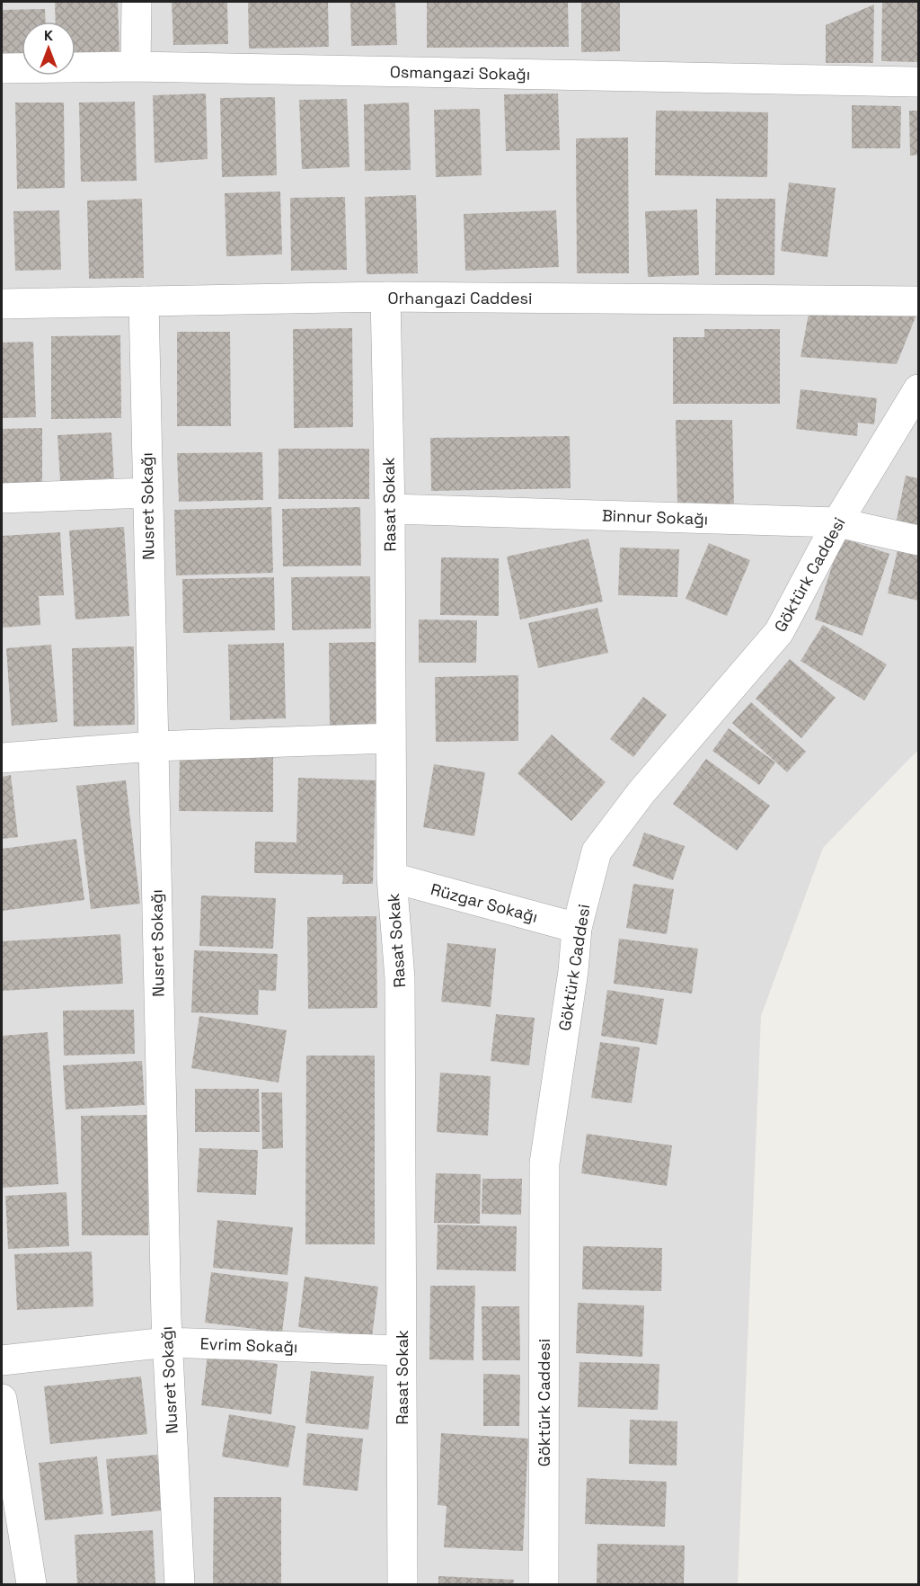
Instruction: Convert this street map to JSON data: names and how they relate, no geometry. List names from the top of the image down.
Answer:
{
  "streets": {
    "street": [
      "Osmangazi Sokağı",
      "Orhangazi Caddesi",
      "Rasat Sokak",
      "Nusret Sokağı",
      "Binnur Sokağı",
      "Göktürk Caddesi",
      "Rüzgar Sokağı",
      "Evrim Sokağı"
    ]
  },
  "crossings": [
    ["Orhangazi Caddesi", "Rasat Sokak"],
    ["Orhangazi Caddesi", "Nusret Sokağı"],
    ["Rasat Sokak", "Binnur Sokağı"],
    ["Rasat Sokak", "Rüzgar Sokağı"],
    ["Rasat Sokak", "Evrim Sokağı"],
    ["Nusret Sokağı", "Evrim Sokağı"],
    ["Binnur Sokağı", "Göktürk Caddesi"],
    ["Göktürk Caddesi", "Rüzgar Sokağı"]
  ],
  "north": "top"
}
